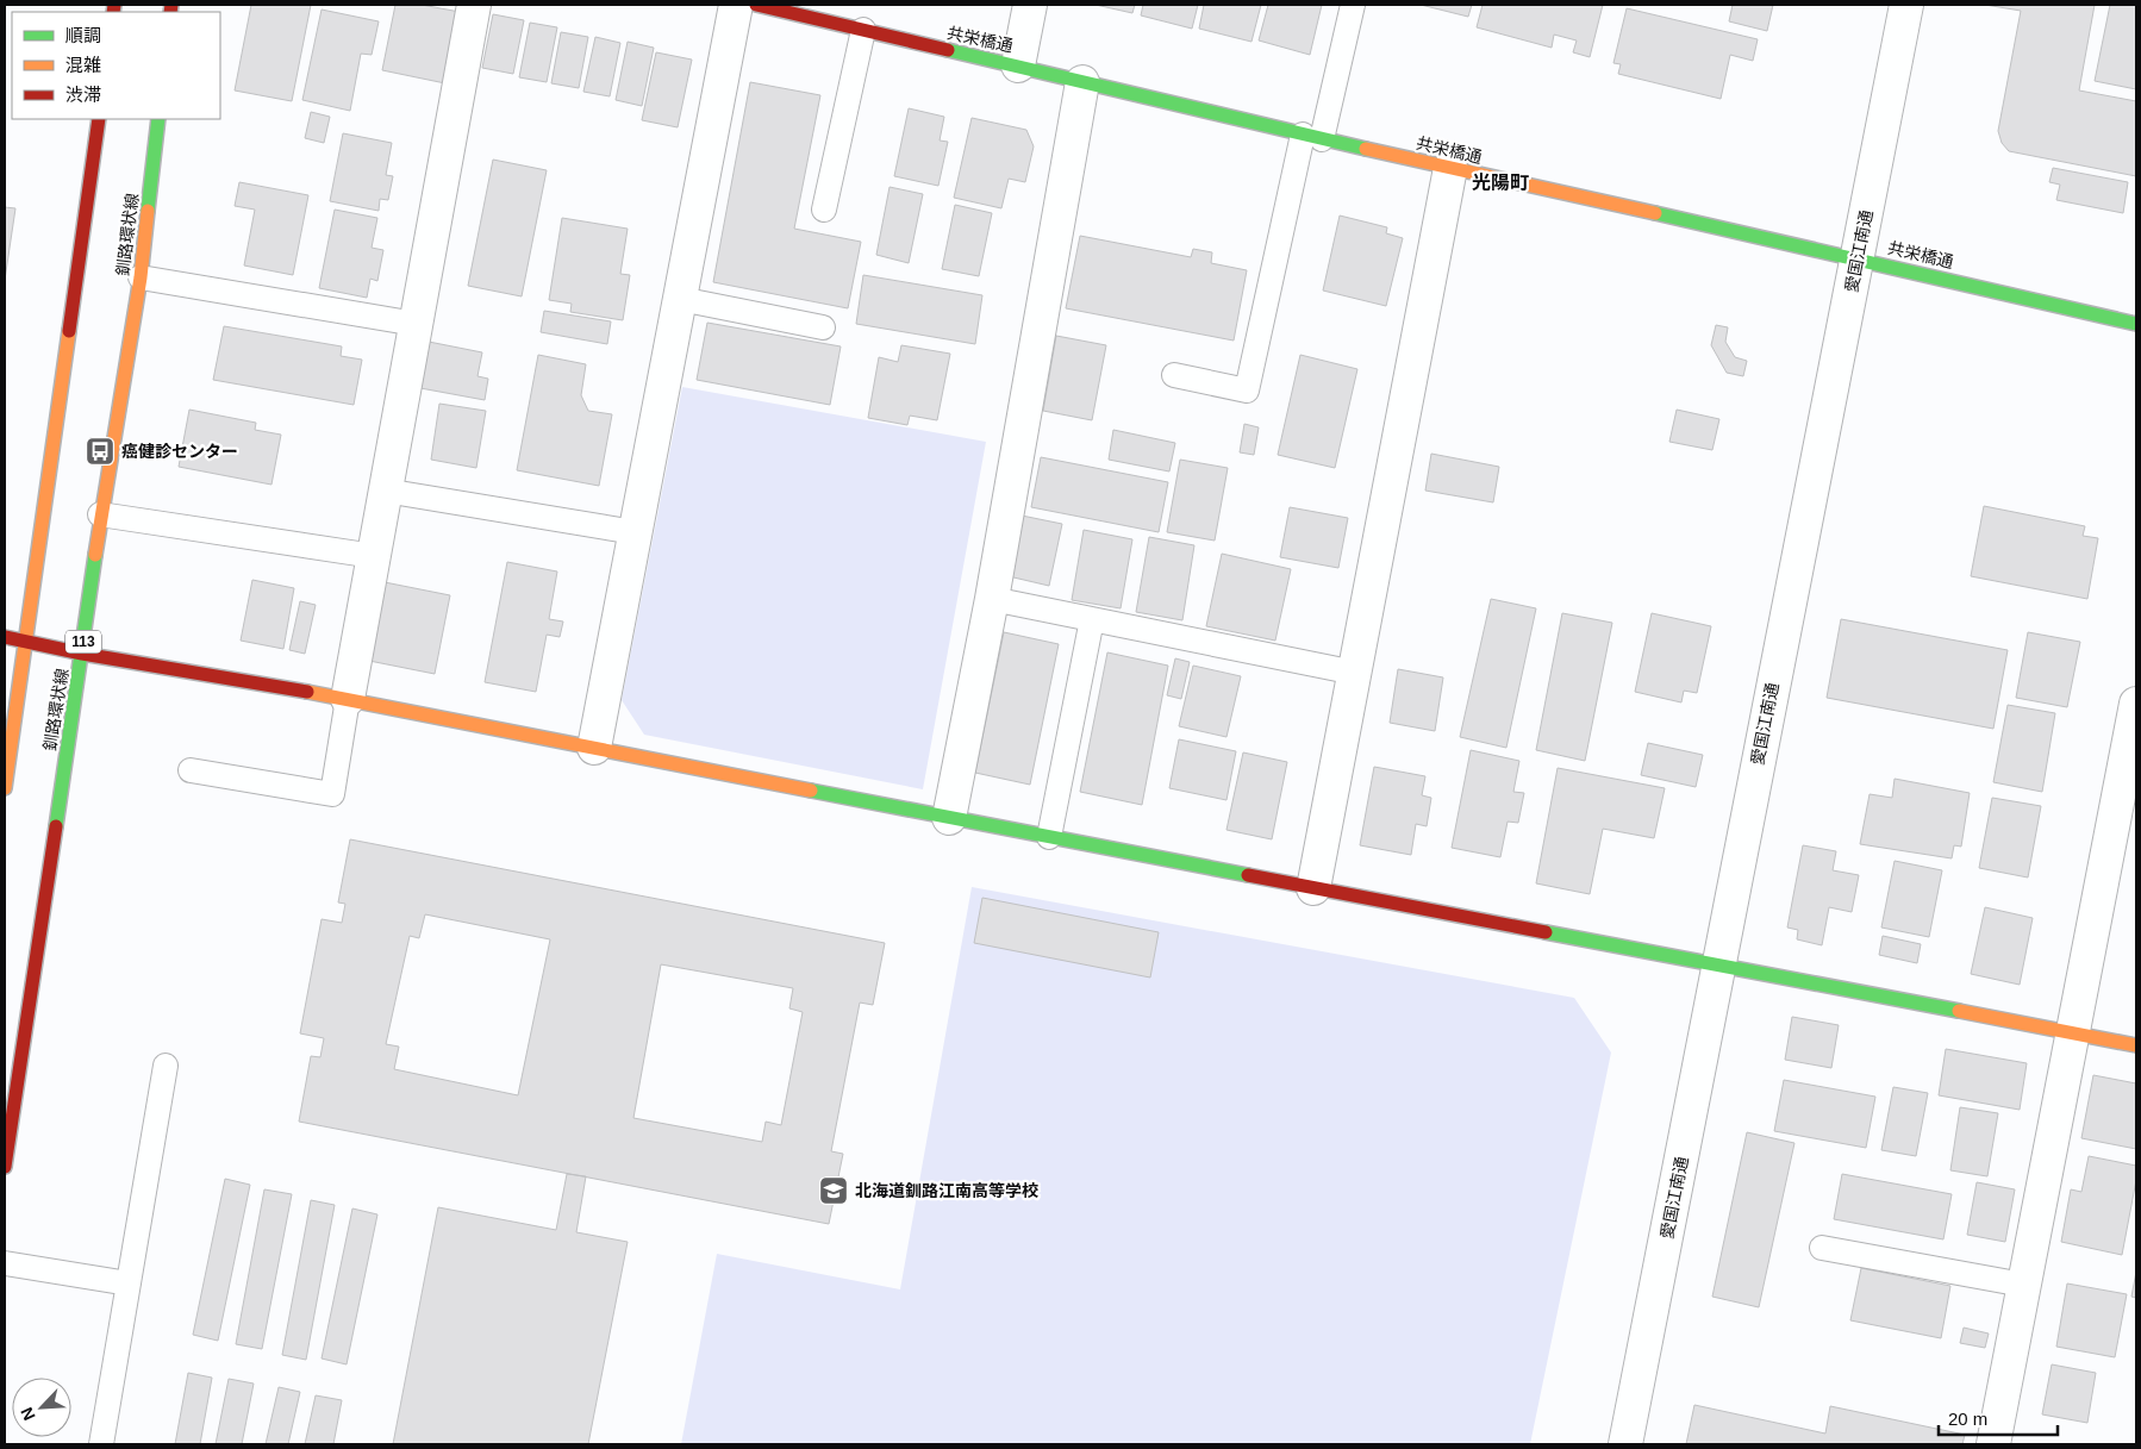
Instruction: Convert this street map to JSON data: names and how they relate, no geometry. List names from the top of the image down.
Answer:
{
  "streets": {
    "street": [
      "共栄橋通",
      "釧路環状線",
      "愛国江南通",
      "113"
    ]
  },
  "crossings": [
    ["共栄橋通", "愛国江南通"]
  ],
  "districts": ["光陽町"],
  "places": {
    "bus stop": ["癌健診センター"],
    "school or university": ["北海道釧路江南高等学校"]
  },
  "legend": ["順調", "混雑", "渋滞"],
  "scale_bar": "20 m",
  "north": "bottom left"
}
